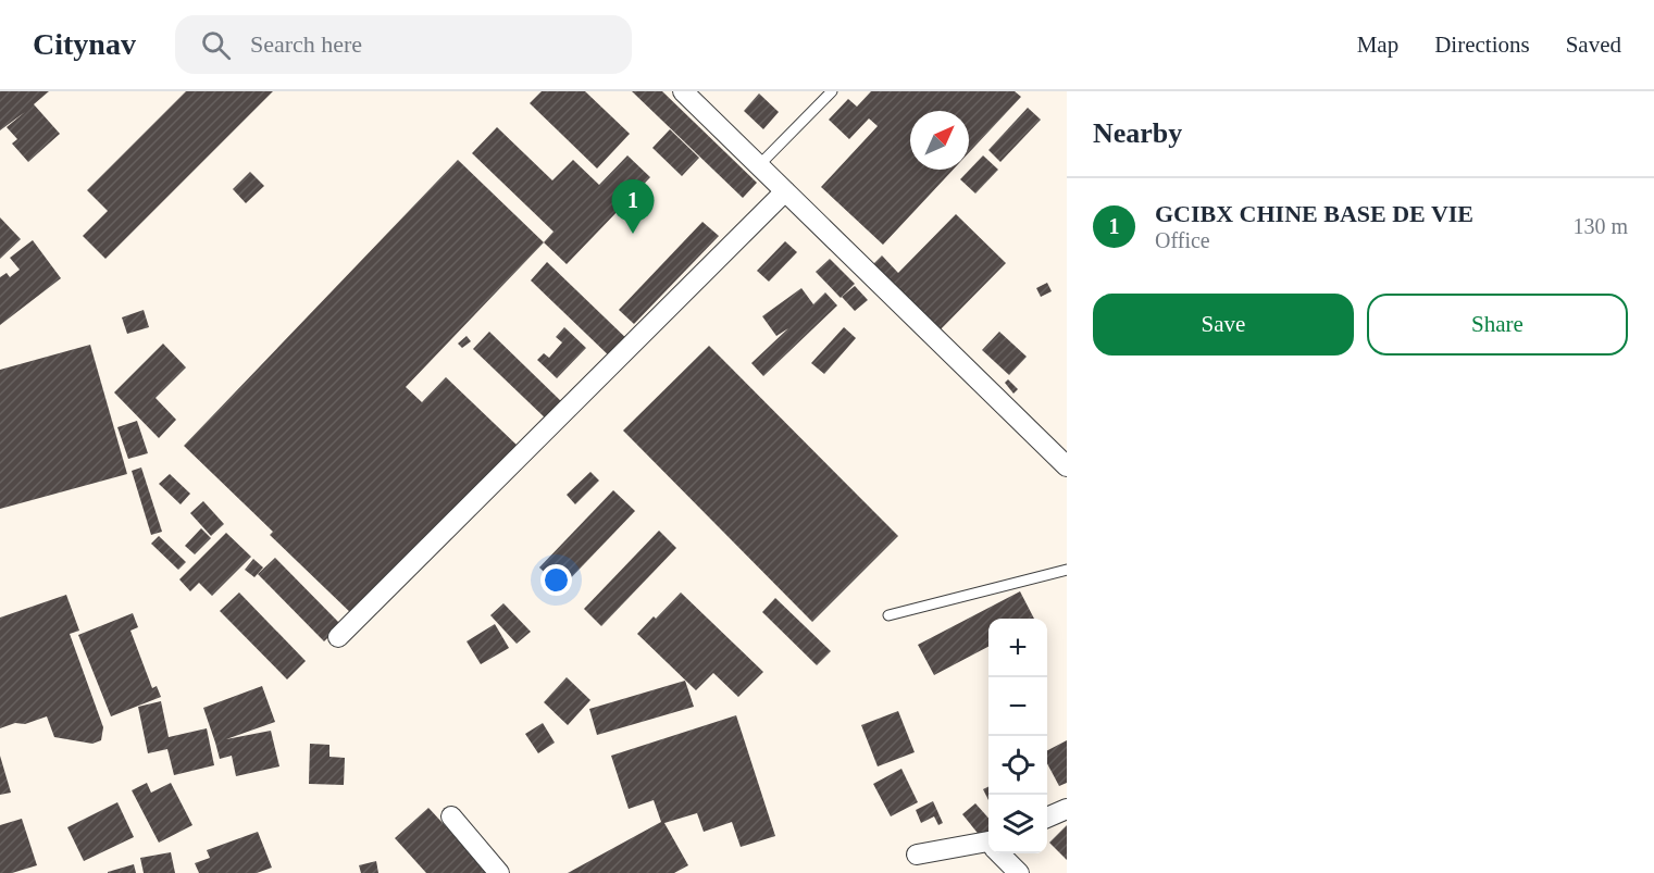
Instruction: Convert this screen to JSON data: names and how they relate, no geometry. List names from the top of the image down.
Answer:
{
  "north": "top right",
  "page": {
    "header": "Citynav",
    "search": "Search here",
    "nav": ["Map", "Directions", "Saved"],
    "heading": "Nearby",
    "list": [
      {
        "mark": "1",
        "name": "GCIBX CHINE BASE DE VIE",
        "note": "Office",
        "value": "130 m"
      }
    ],
    "pins": "1",
    "buttons": ["Save", "Share"],
    "map_buttons": ["+", "−"]
  }
}
